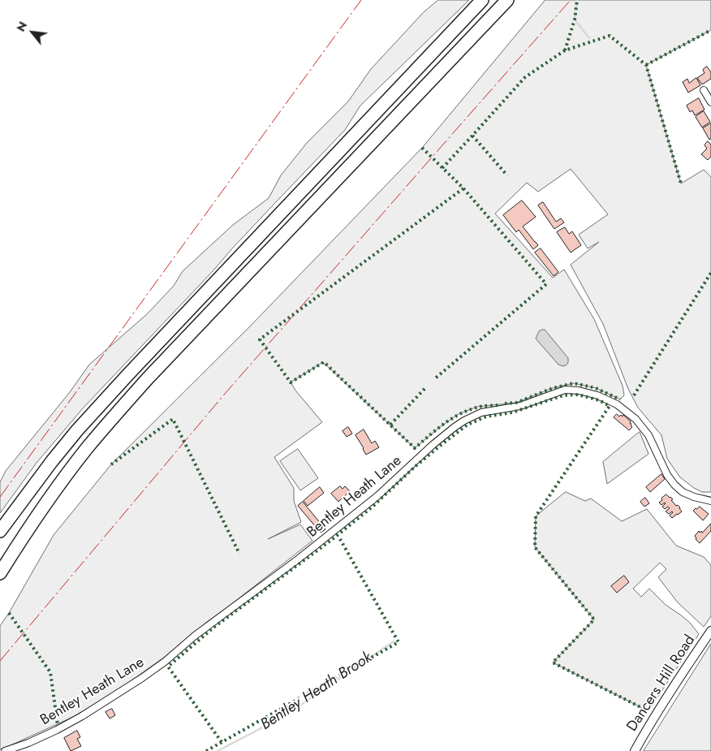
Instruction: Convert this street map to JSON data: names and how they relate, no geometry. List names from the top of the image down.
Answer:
{
  "streets": {
    "street": ["Bentley Heath Lane", "Dancers Hill Road"]
  },
  "water": ["Bentley Heath Brook"],
  "north": "top left"
}
